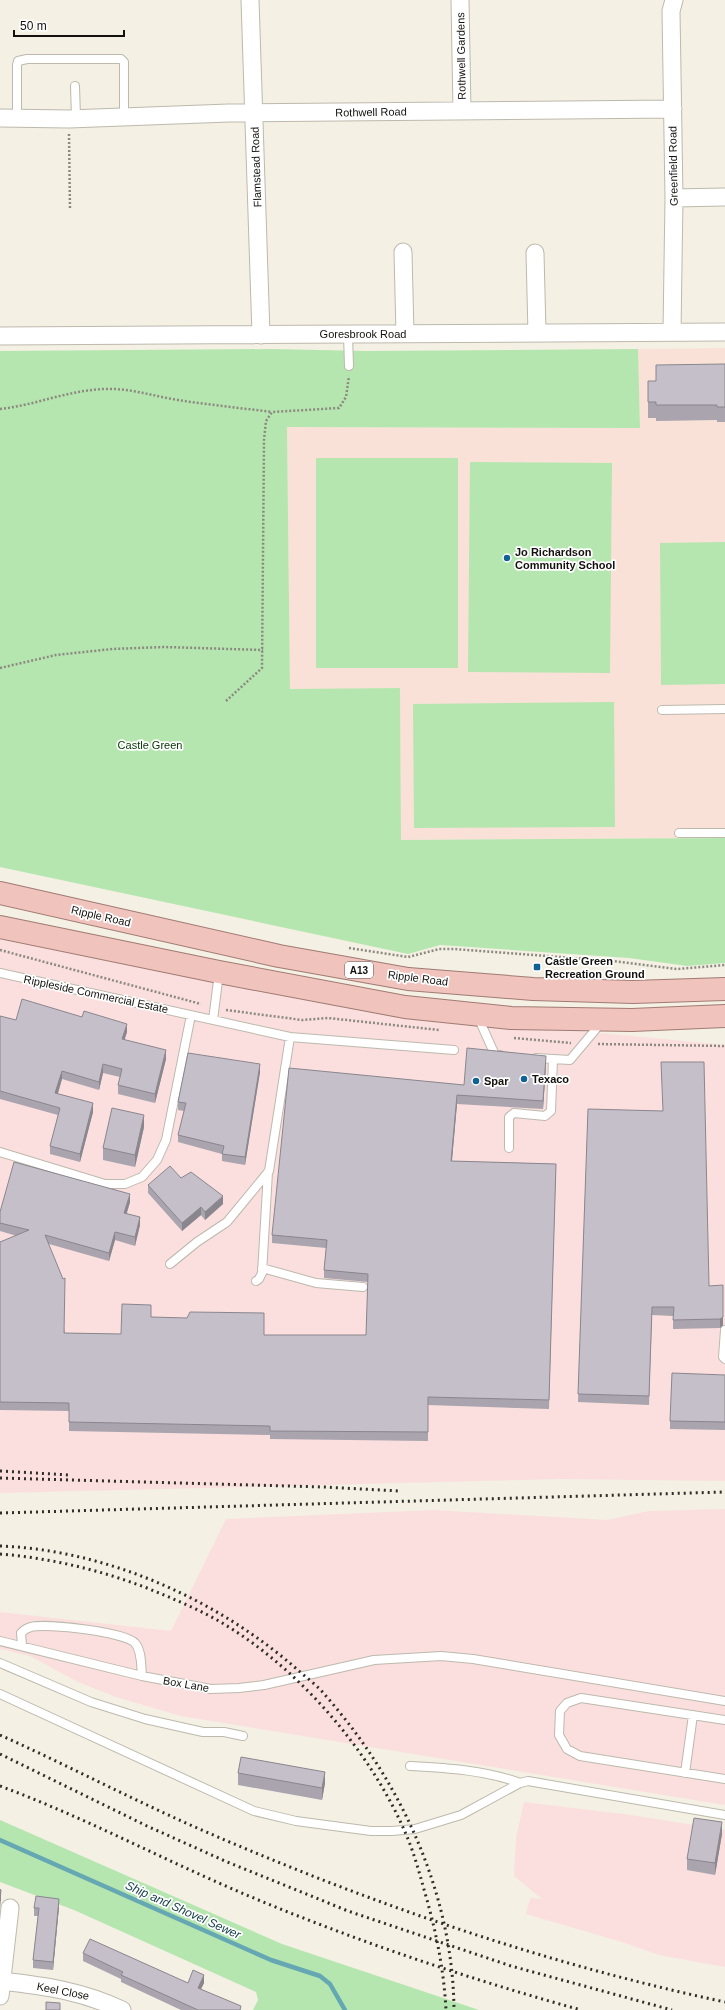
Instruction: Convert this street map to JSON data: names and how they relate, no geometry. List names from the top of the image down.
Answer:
{
  "streets": {
    "highway": ["Ripple Road", "A13"],
    "street": [
      "Rothwell Gardens",
      "Rothwell Road",
      "Greenfield Road",
      "Flamstead Road",
      "Goresbrook Road",
      "Keel Close"
    ],
    "lane": ["Rippleside Commercial Estate", "Box Lane"]
  },
  "crossings": [
    ["Rothwell Gardens", "Rothwell Road"],
    ["Rothwell Road", "Greenfield Road"],
    ["Rothwell Road", "Flamstead Road"],
    ["Greenfield Road", "Goresbrook Road"],
    ["Flamstead Road", "Goresbrook Road"]
  ],
  "water": ["Ship and Shovel Sewer"],
  "parks": ["Castle Green"],
  "places": {
    "other": ["Jo Richardson Community School", "Texaco", "Spar"],
    "transit": ["Castle Green Recreation Ground"]
  },
  "scale_bar": "50 m"
}
